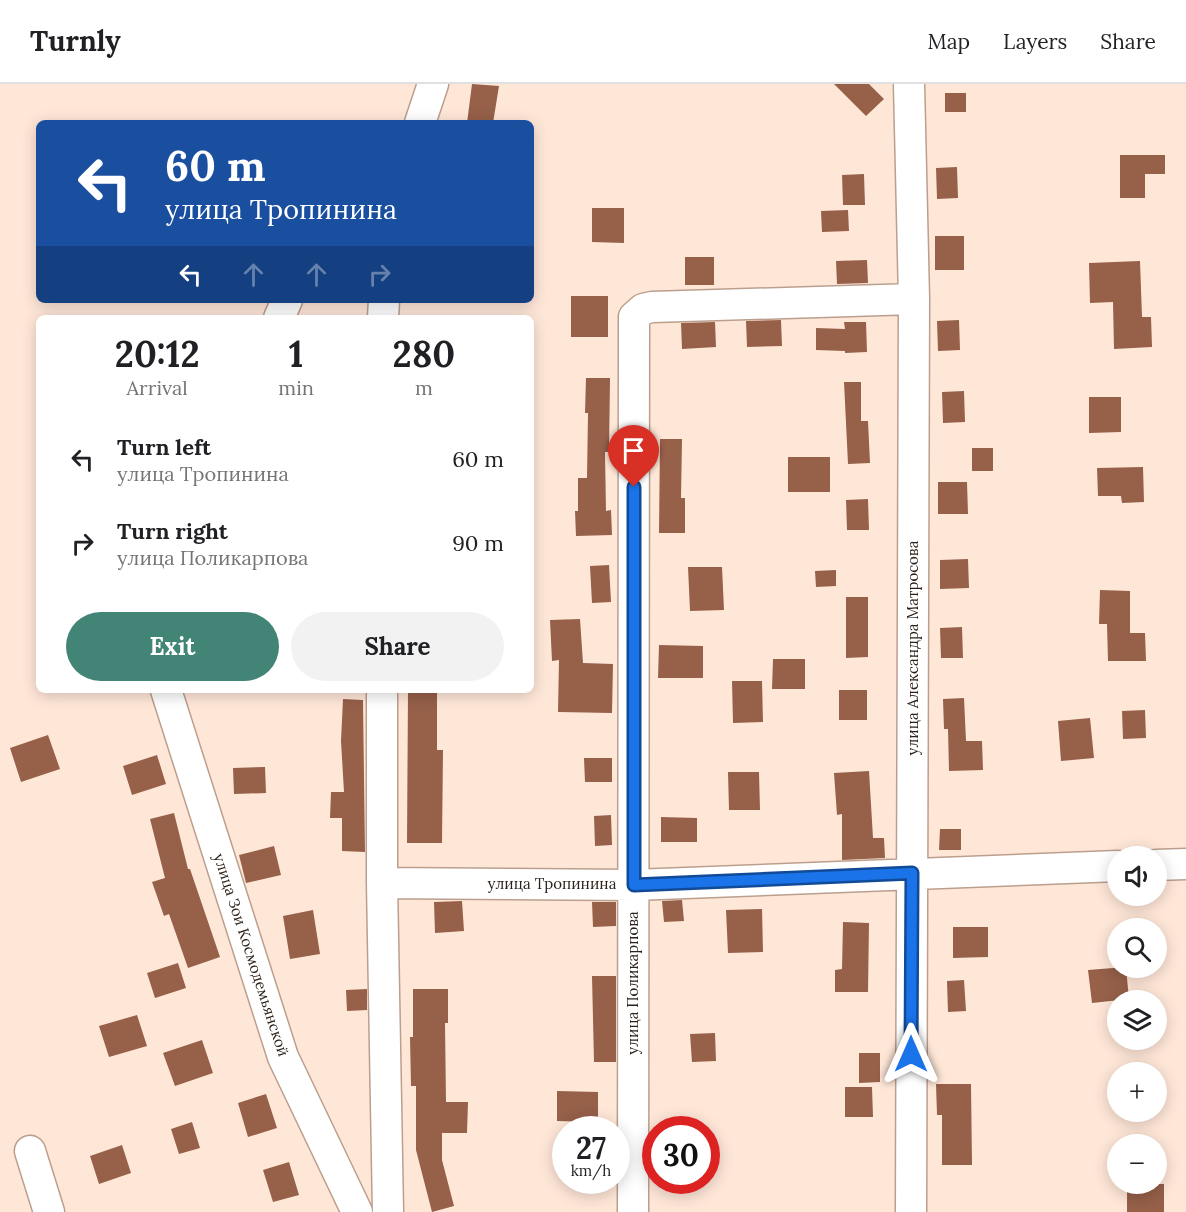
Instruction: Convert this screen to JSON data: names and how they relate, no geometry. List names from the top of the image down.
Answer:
{
  "streets": {
    "street": [
      "улица Александра Матросова",
      "улица Тропинина",
      "улица Зои Космодемьянской",
      "улица Поликарпова"
    ]
  },
  "crossings": [
    ["улица Александра Матросова", "улица Тропинина"],
    ["улица Александра Матросова", "улица Поликарпова"],
    ["улица Тропинина", "улица Поликарпова"]
  ],
  "page": {
    "header": "Turnly",
    "nav": ["Map", "Layers", "Share"],
    "turn": ["60 m", "улица Тропинина"],
    "eta": [
      "20:12",
      "Arrival",
      "1",
      "min",
      "280",
      "m"
    ],
    "list": [
      {
        "name": "Turn left",
        "note": "улица Тропинина",
        "value": "60 m"
      },
      {
        "name": "Turn right",
        "note": "улица Поликарпова",
        "value": "90 m"
      }
    ],
    "buttons": ["Exit", "Share"],
    "map_buttons": ["+", "−"],
    "speed": "27 km/h",
    "limit": "30"
  }
}
